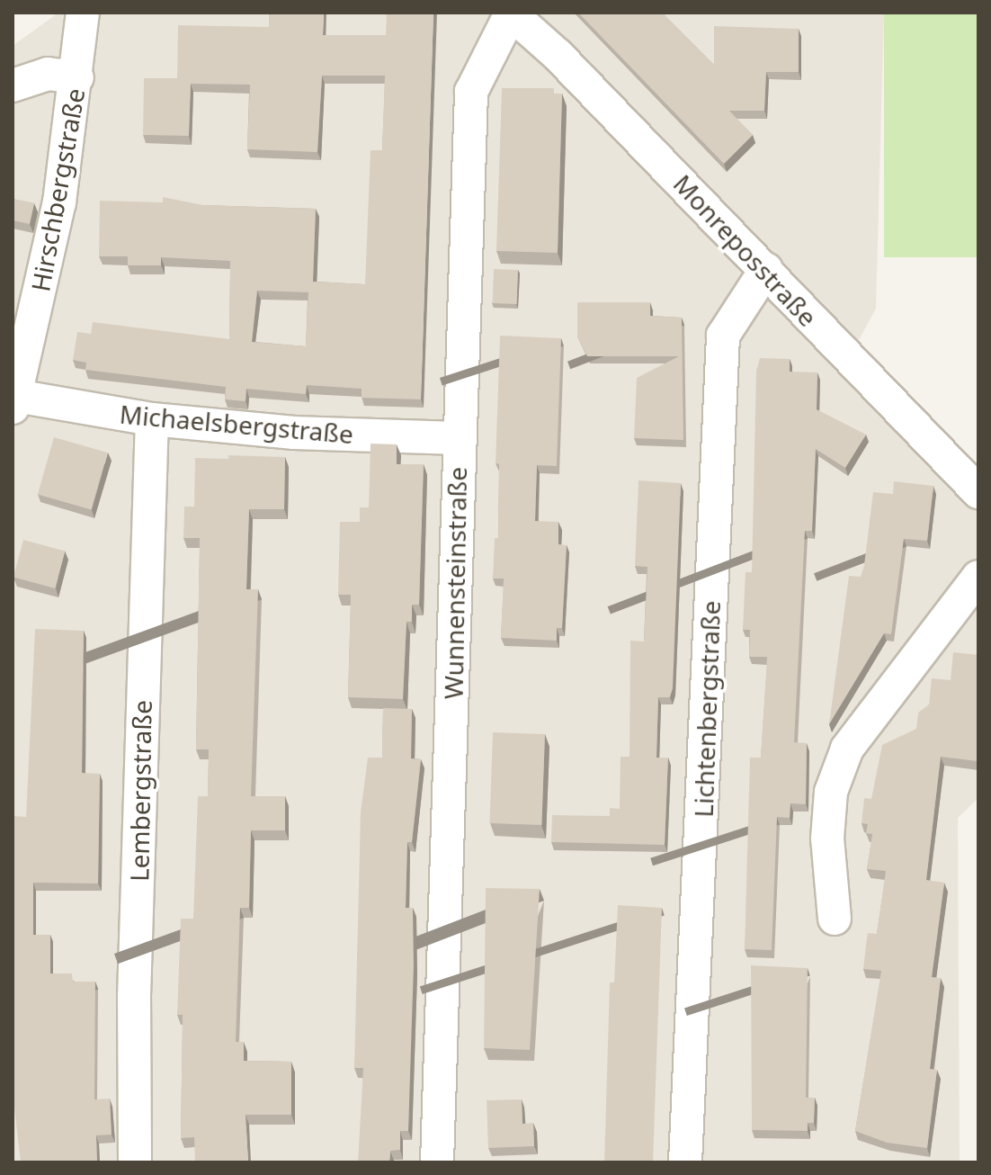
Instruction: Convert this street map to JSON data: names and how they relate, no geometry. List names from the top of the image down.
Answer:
{
  "streets": {
    "street": [
      "Hirschbergstraße",
      "Monreposstraße",
      "Michaelsbergstraße",
      "Wunnensteinstraße",
      "Lichtenbergstraße",
      "Lembergstraße"
    ]
  },
  "crossings": [
    ["Hirschbergstraße", "Michaelsbergstraße"],
    ["Monreposstraße", "Wunnensteinstraße"],
    ["Monreposstraße", "Lichtenbergstraße"],
    ["Michaelsbergstraße", "Wunnensteinstraße"],
    ["Michaelsbergstraße", "Lembergstraße"]
  ]
}
